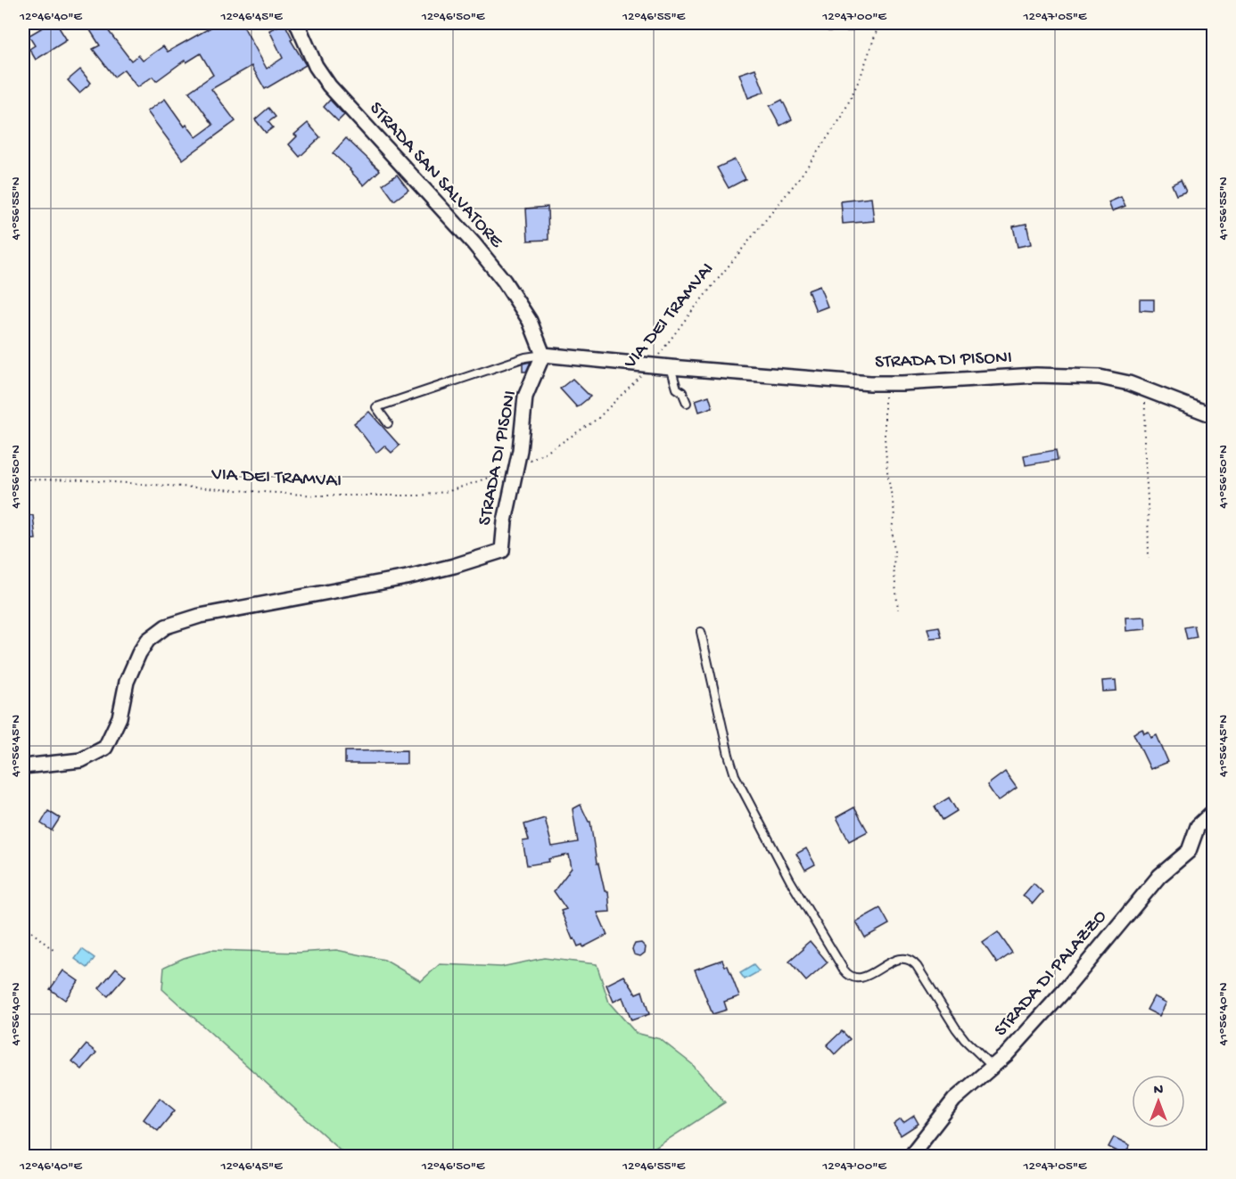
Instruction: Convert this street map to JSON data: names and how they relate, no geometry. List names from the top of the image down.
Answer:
{
  "streets": {
    "street": ["STRADA SAN SALVATORE", "STRADA DI PISONI", "STRADA DI PALAZZO"],
    "path": ["VIA DEI TRAMVAI"]
  },
  "crossings": [
    ["STRADA SAN SALVATORE", "STRADA DI PISONI"],
    ["VIA DEI TRAMVAI", "STRADA DI PISONI"]
  ],
  "north": "top",
  "coordinates": [
    "12°46'40\"E",
    "12°46'45\"E",
    "12°46'50\"E",
    "12°46'55\"E",
    "12°47'00\"E",
    "12°47'05\"E",
    "41°56'55\"N",
    "41°56'50\"N",
    "41°56'45\"N",
    "41°56'40\"N"
  ]
}
